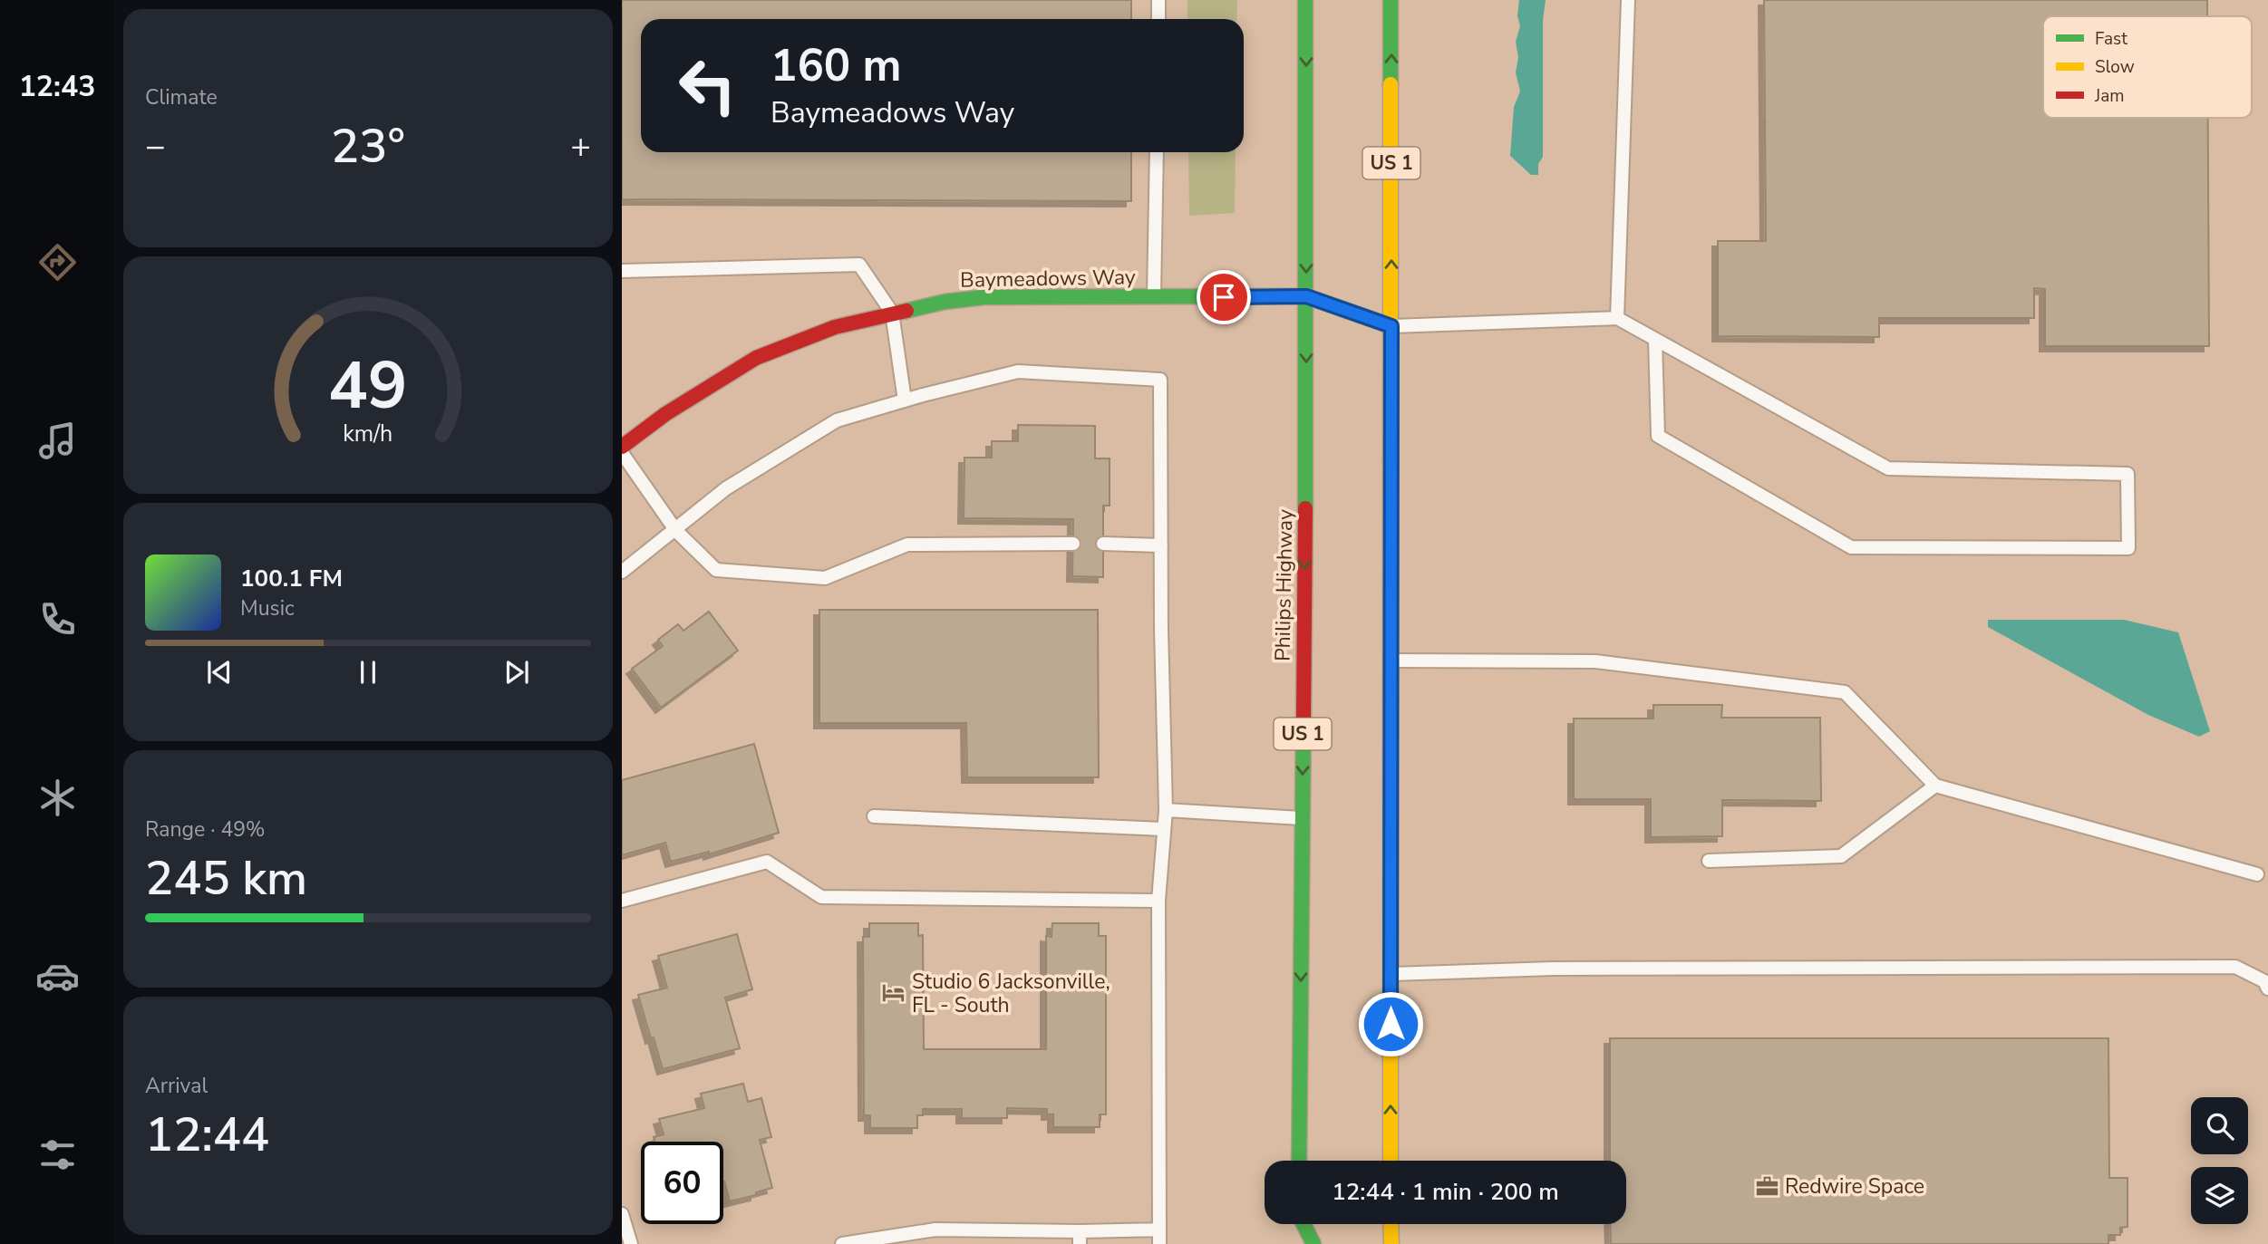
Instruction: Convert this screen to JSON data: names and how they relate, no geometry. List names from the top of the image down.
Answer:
{
  "streets": {
    "main road": ["US 1", "Baymeadows Way", "Philips Highway"]
  },
  "crossings": [
    ["US 1", "Baymeadows Way"],
    ["Baymeadows Way", "Philips Highway"]
  ],
  "places": {
    "hotel": ["Studio 6 Jacksonville, FL - South"],
    "office": ["Redwire Space"]
  },
  "legend": ["Fast", "Slow", "Jam"],
  "page": {
    "tabs": "12:43",
    "tile": [
      "Climate",
      ["Range · 49%", "245 km"],
      ["Arrival", "12:44"]
    ],
    "turn": ["160 m", "Baymeadows Way"],
    "heat": ["−", "23°", "+"],
    "song": ["100.1 FM", "Music"],
    "limit": "60",
    "trip": "12:44 · 1 min · 200 m",
    "gauge": ["49", "km/h"]
  }
}
